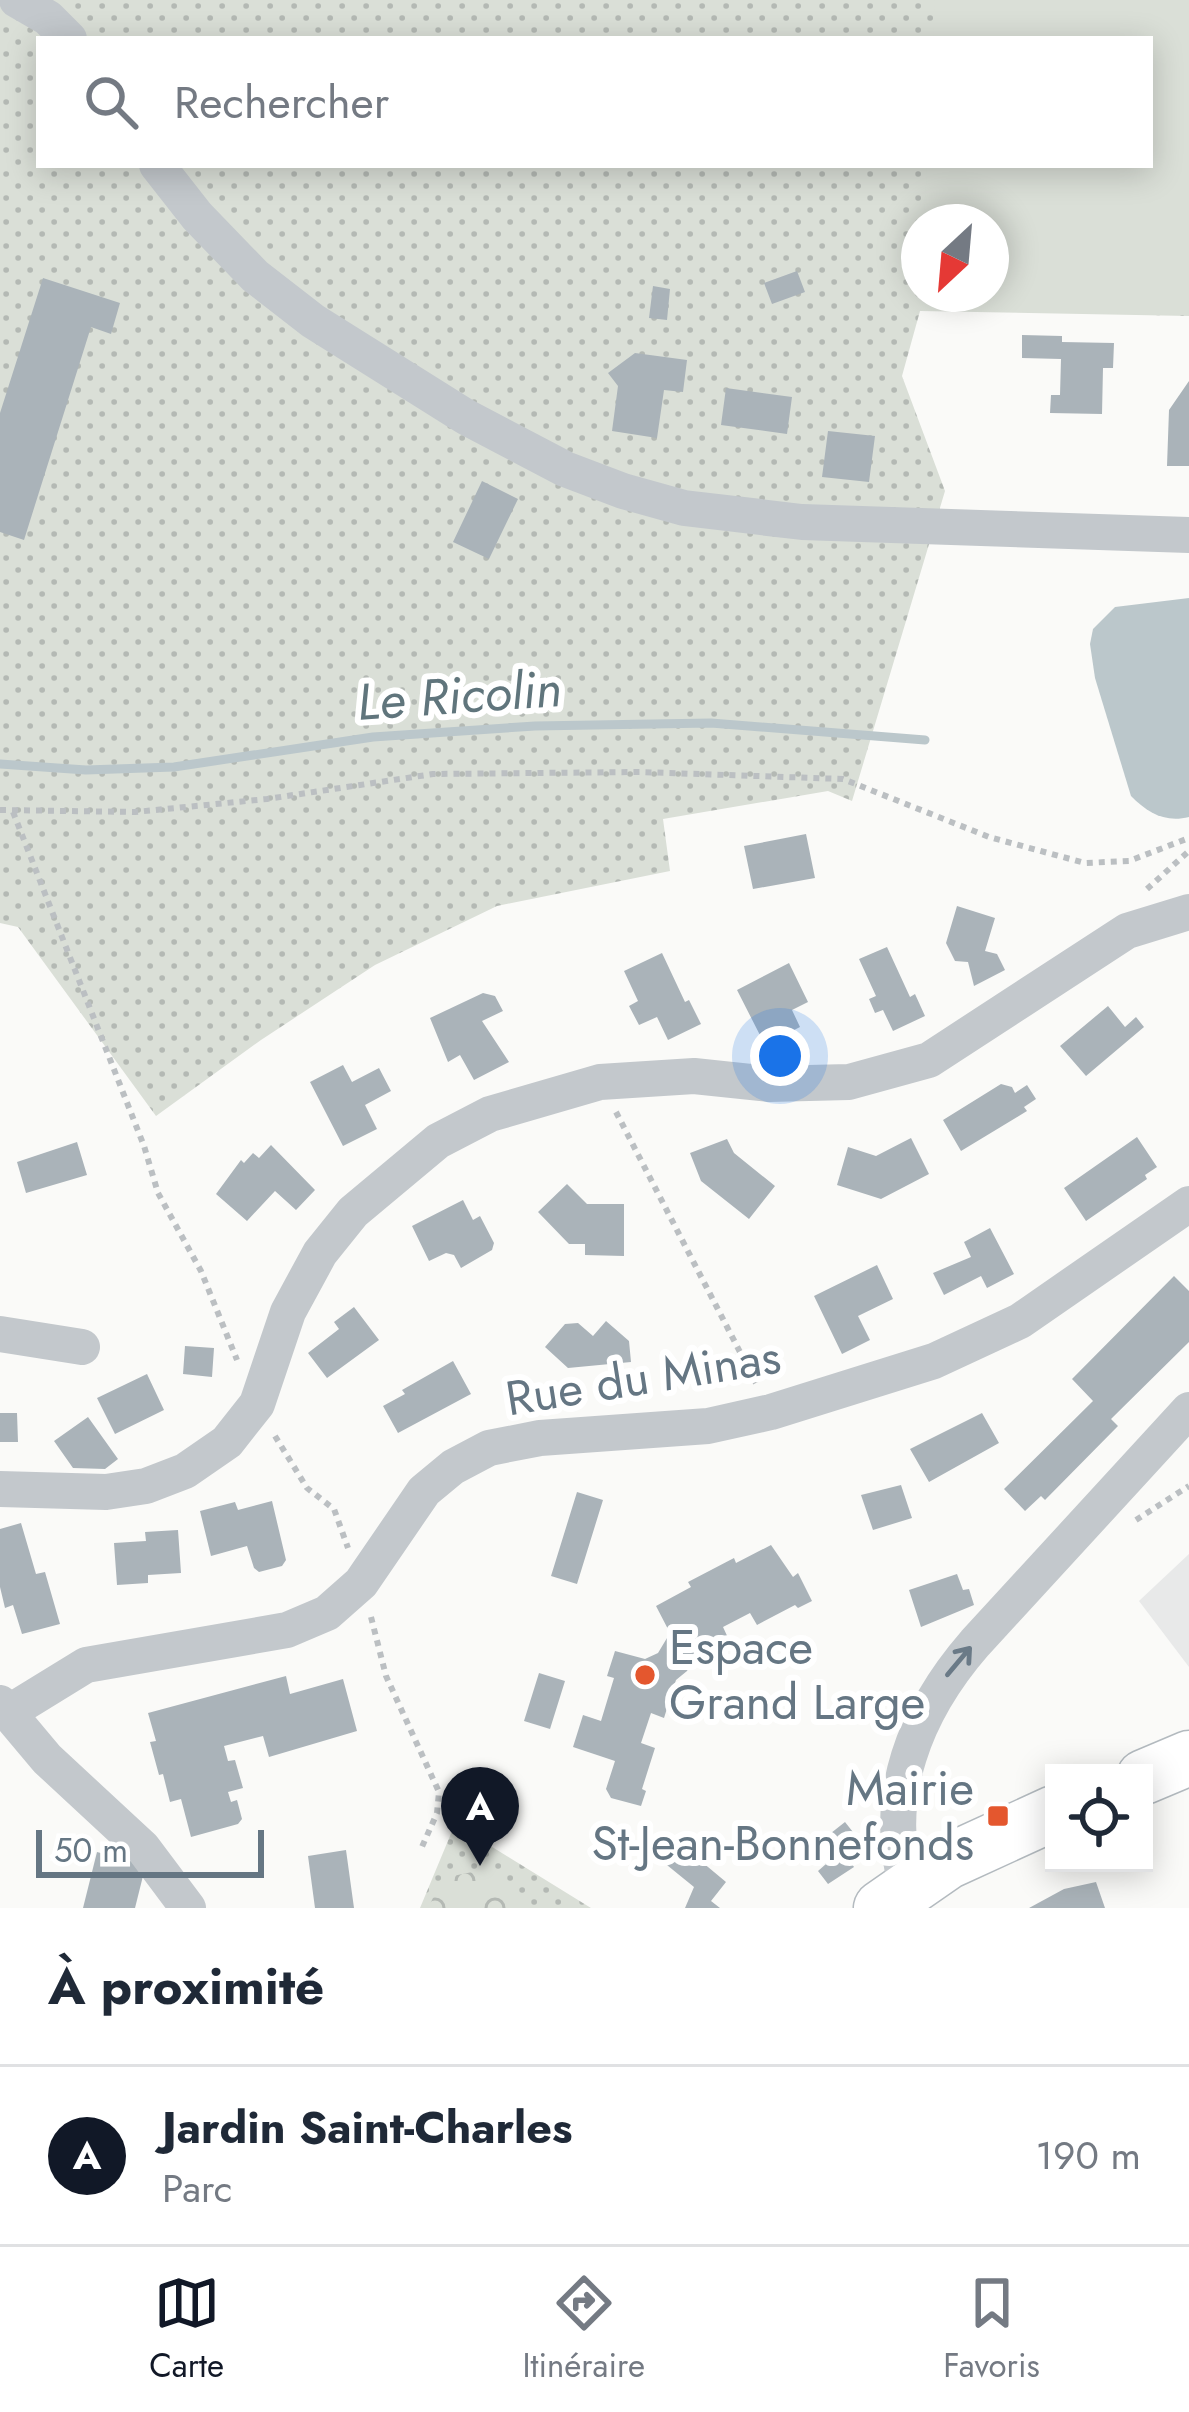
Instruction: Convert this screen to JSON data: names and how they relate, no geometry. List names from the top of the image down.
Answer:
{
  "streets": {
    "street": ["Rue du Minas"]
  },
  "water": ["Le Ricolin"],
  "places": {
    "other": ["Espace Grand Large"],
    "transit": ["Mairie St-Jean-Bonnefonds"]
  },
  "scale_bar": "50 m",
  "north": "bottom left",
  "page": {
    "search": "Rechercher",
    "pins": "A",
    "scale": "50 m",
    "heading": "À proximité",
    "list": [
      {
        "mark": "A",
        "name": "Jardin Saint-Charles",
        "note": "Parc",
        "value": "190 m"
      }
    ],
    "nav": ["Carte", "Itinéraire", "Favoris"]
  }
}
